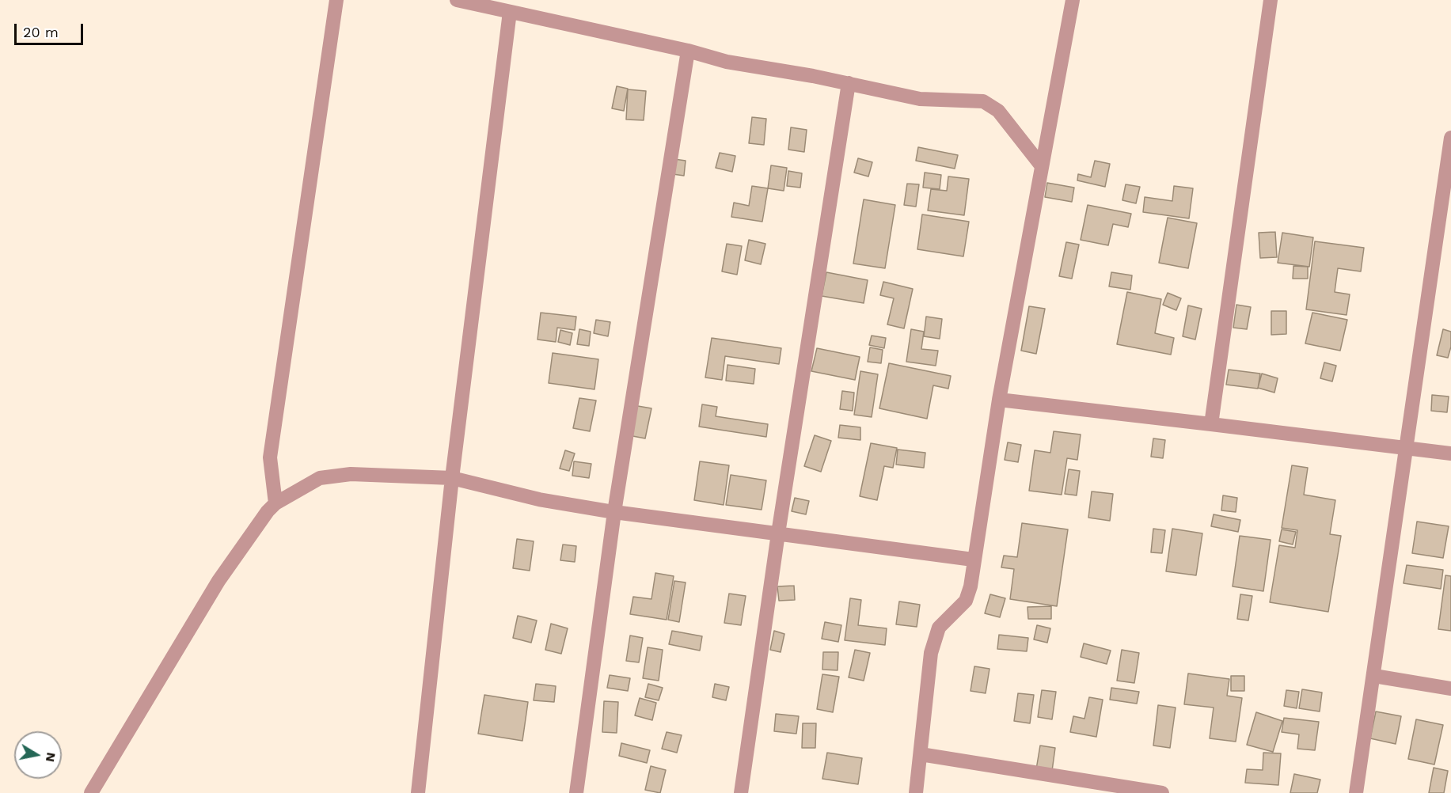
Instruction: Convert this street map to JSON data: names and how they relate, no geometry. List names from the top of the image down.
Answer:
{
  "scale_bar": "20 m",
  "north": "right"
}
